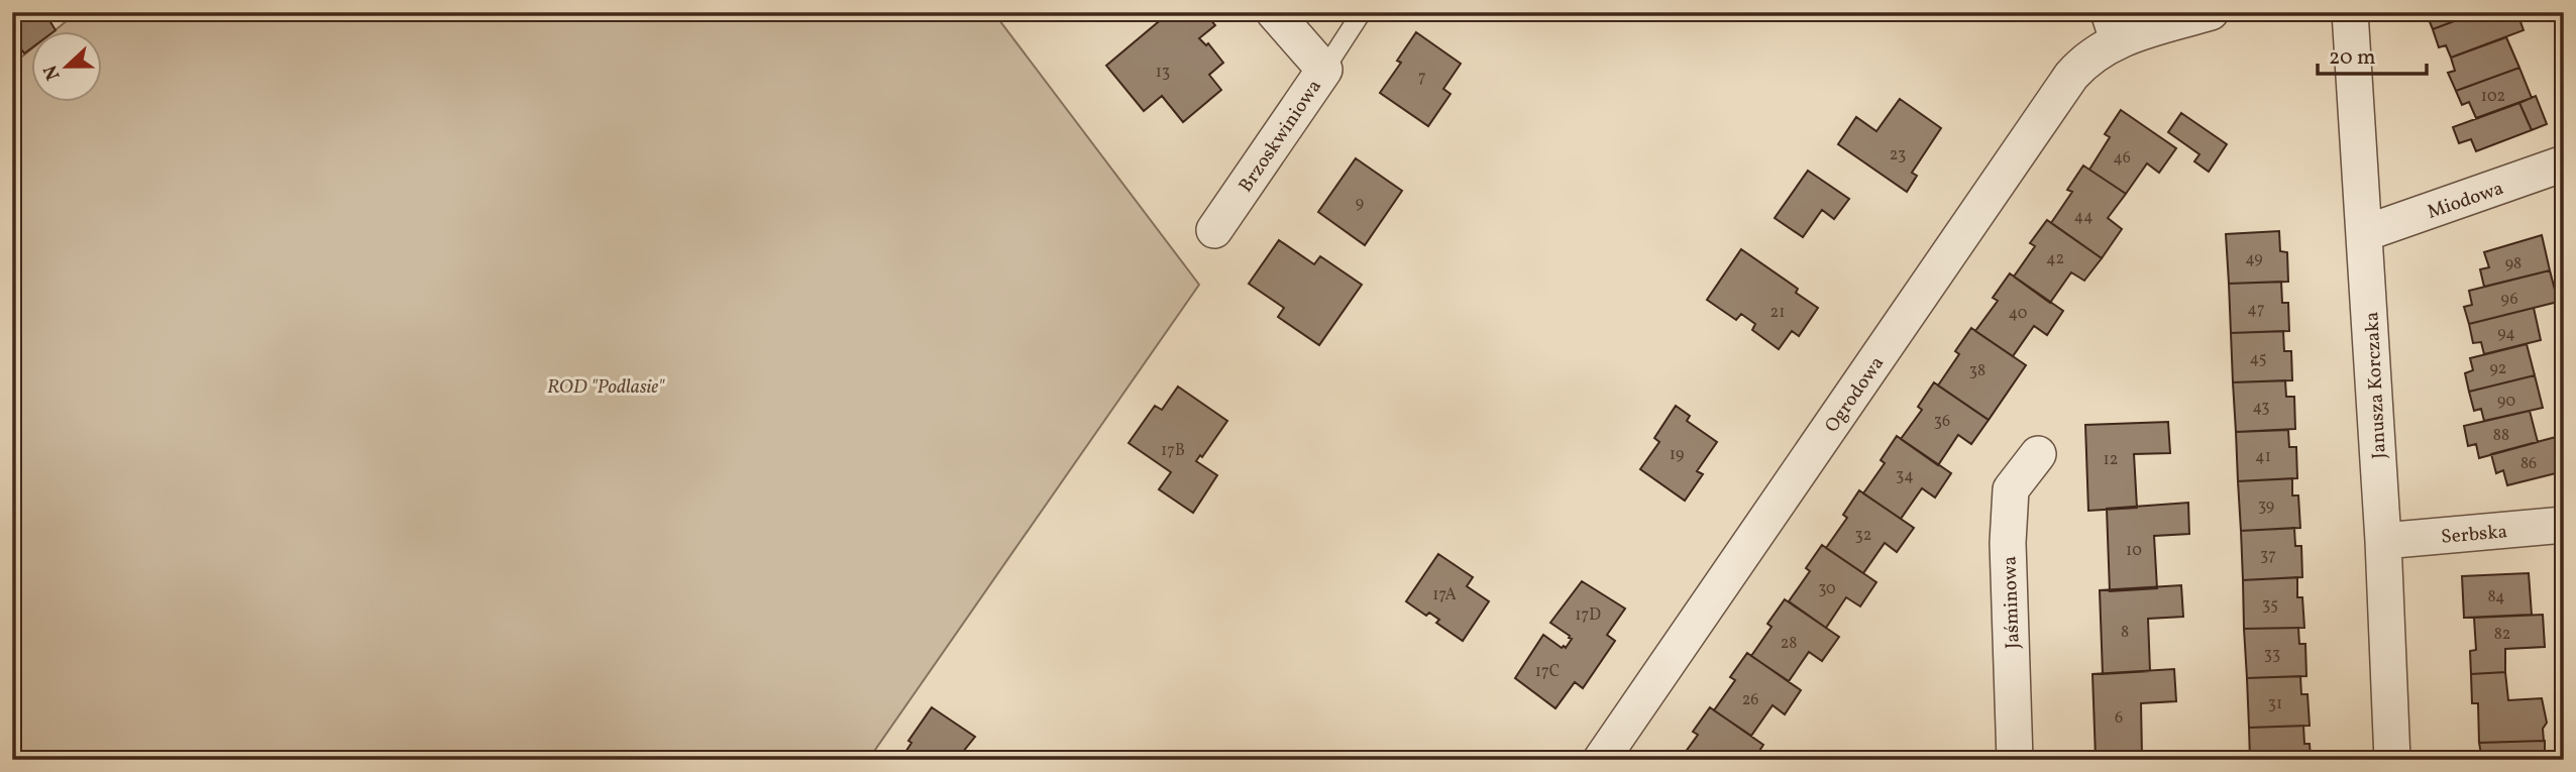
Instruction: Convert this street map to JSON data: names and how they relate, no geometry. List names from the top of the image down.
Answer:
{
  "streets": {
    "street": [
      "Brzoskwiniowa",
      "Miodowa",
      "Janusza Korczaka",
      "Ogrodowa",
      "Serbska",
      "Jaśminowa"
    ]
  },
  "crossings": [
    ["Miodowa", "Janusza Korczaka"],
    ["Janusza Korczaka", "Serbska"]
  ],
  "parks": ["ROD \"Podlasie\""],
  "house_numbers": [
    "13",
    "7",
    "102",
    "23",
    "46",
    "9",
    "44",
    "42",
    "49",
    "98",
    "96",
    "47",
    "21",
    "40",
    "94",
    "45",
    "92",
    "38",
    "90",
    "43",
    "36",
    "88",
    "17B",
    "19",
    "41",
    "12",
    "86",
    "34",
    "39",
    "32",
    "10",
    "37",
    "30",
    "17A",
    "84",
    "35",
    "17D",
    "8",
    "82",
    "28",
    "33",
    "17C",
    "26",
    "31",
    "6"
  ],
  "scale_bar": "20 m",
  "north": "left"
}
